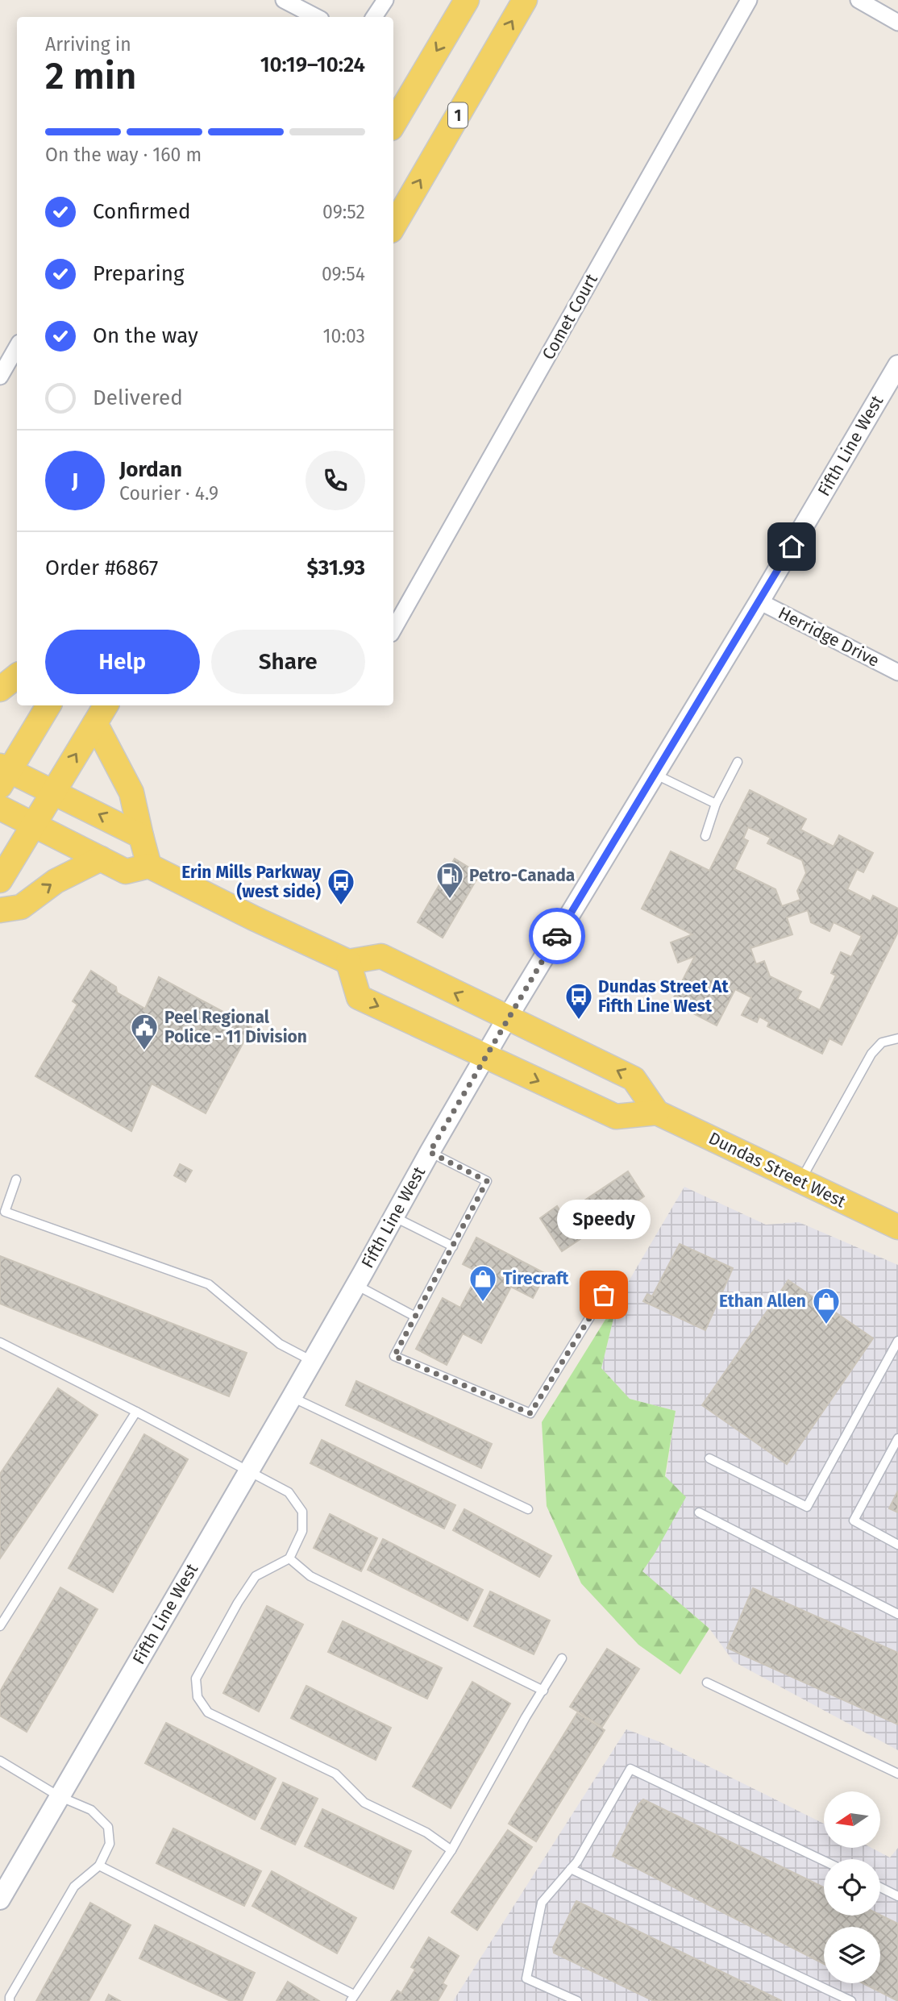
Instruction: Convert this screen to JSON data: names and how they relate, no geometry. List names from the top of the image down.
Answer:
{
  "streets": {
    "main road": ["1", "Dundas Street West"],
    "street": ["Comet Court", "Fifth Line West", "Herridge Drive"]
  },
  "crossings": [
    ["Fifth Line West", "Herridge Drive"],
    ["Fifth Line West", "Dundas Street West"]
  ],
  "places": {
    "fuel station": ["Petro-Canada"],
    "bus stop": ["Erin Mills Parkway (west side)", "Dundas Street At Fifth Line West"],
    "public building": ["Peel Regional Police - 11 Division"],
    "other": ["Speedy"],
    "shop": ["Tirecraft", "Ethan Allen"]
  },
  "north": "left",
  "page": {
    "heading": ["2 min", "Arriving in", "10:19–10:24"],
    "panel": [
      "Jordan",
      "Courier · 4.9",
      "Order #6867",
      "$31.93"
    ],
    "bar": "On the way · 160 m",
    "list": [
      ["Confirmed", "09:52"],
      ["Preparing", "09:54"],
      ["On the way", "10:03"],
      "Delivered"
    ],
    "round": "J",
    "buttons": ["Help", "Share"],
    "bubble": "Speedy"
  }
}
